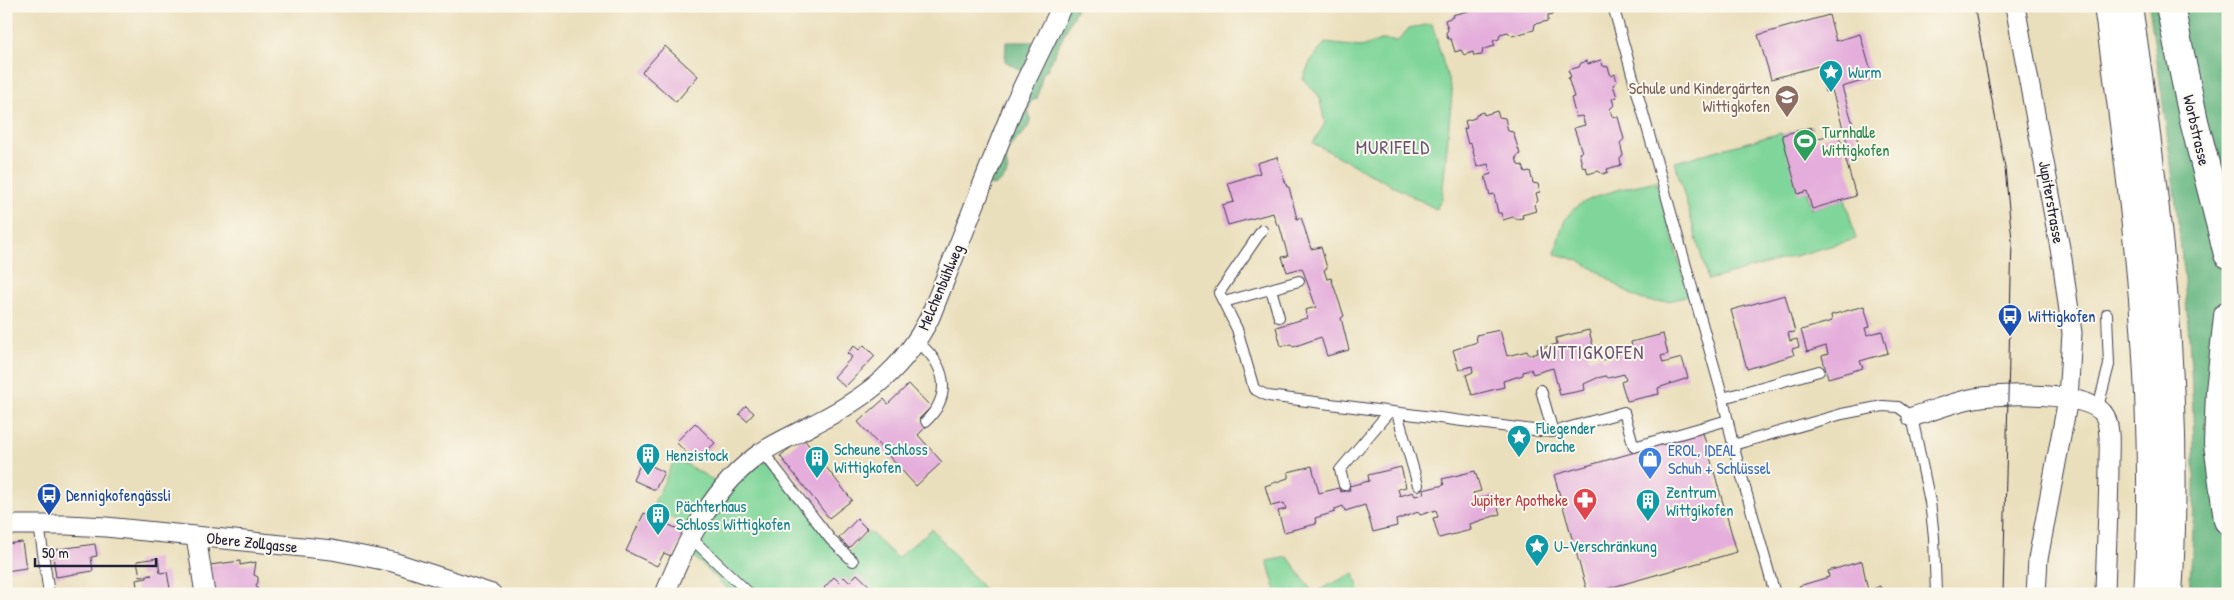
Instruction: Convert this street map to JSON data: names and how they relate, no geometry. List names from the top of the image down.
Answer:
{
  "streets": {
    "main road": ["Worbstrasse"],
    "street": ["Jupiterstrasse", "Melchenbühlweg", "Obere Zollgasse"]
  },
  "districts": ["MURIFELD", "WITTIGKOFEN"],
  "places": {
    "place": ["Wurm", "Fliegender Drache", "U-Verschränkung"],
    "school or university": ["Schule und Kindergärten Wittigkofen"],
    "sports": ["Turnhalle Wittigkofen"],
    "bus stop": ["Wittigkofen", "Dennigkofengässli"],
    "building": [
      "Henzistock",
      "Scheune Schloss Wittigkofen",
      "Zentrum Wittgikofen",
      "Pächterhaus Schloss Wittigkofen"
    ],
    "shop": ["EROL, IDEAL Schuh + Schlüssel"],
    "pharmacy": ["Jupiter Apotheke"]
  },
  "scale_bar": "50 m"
}
